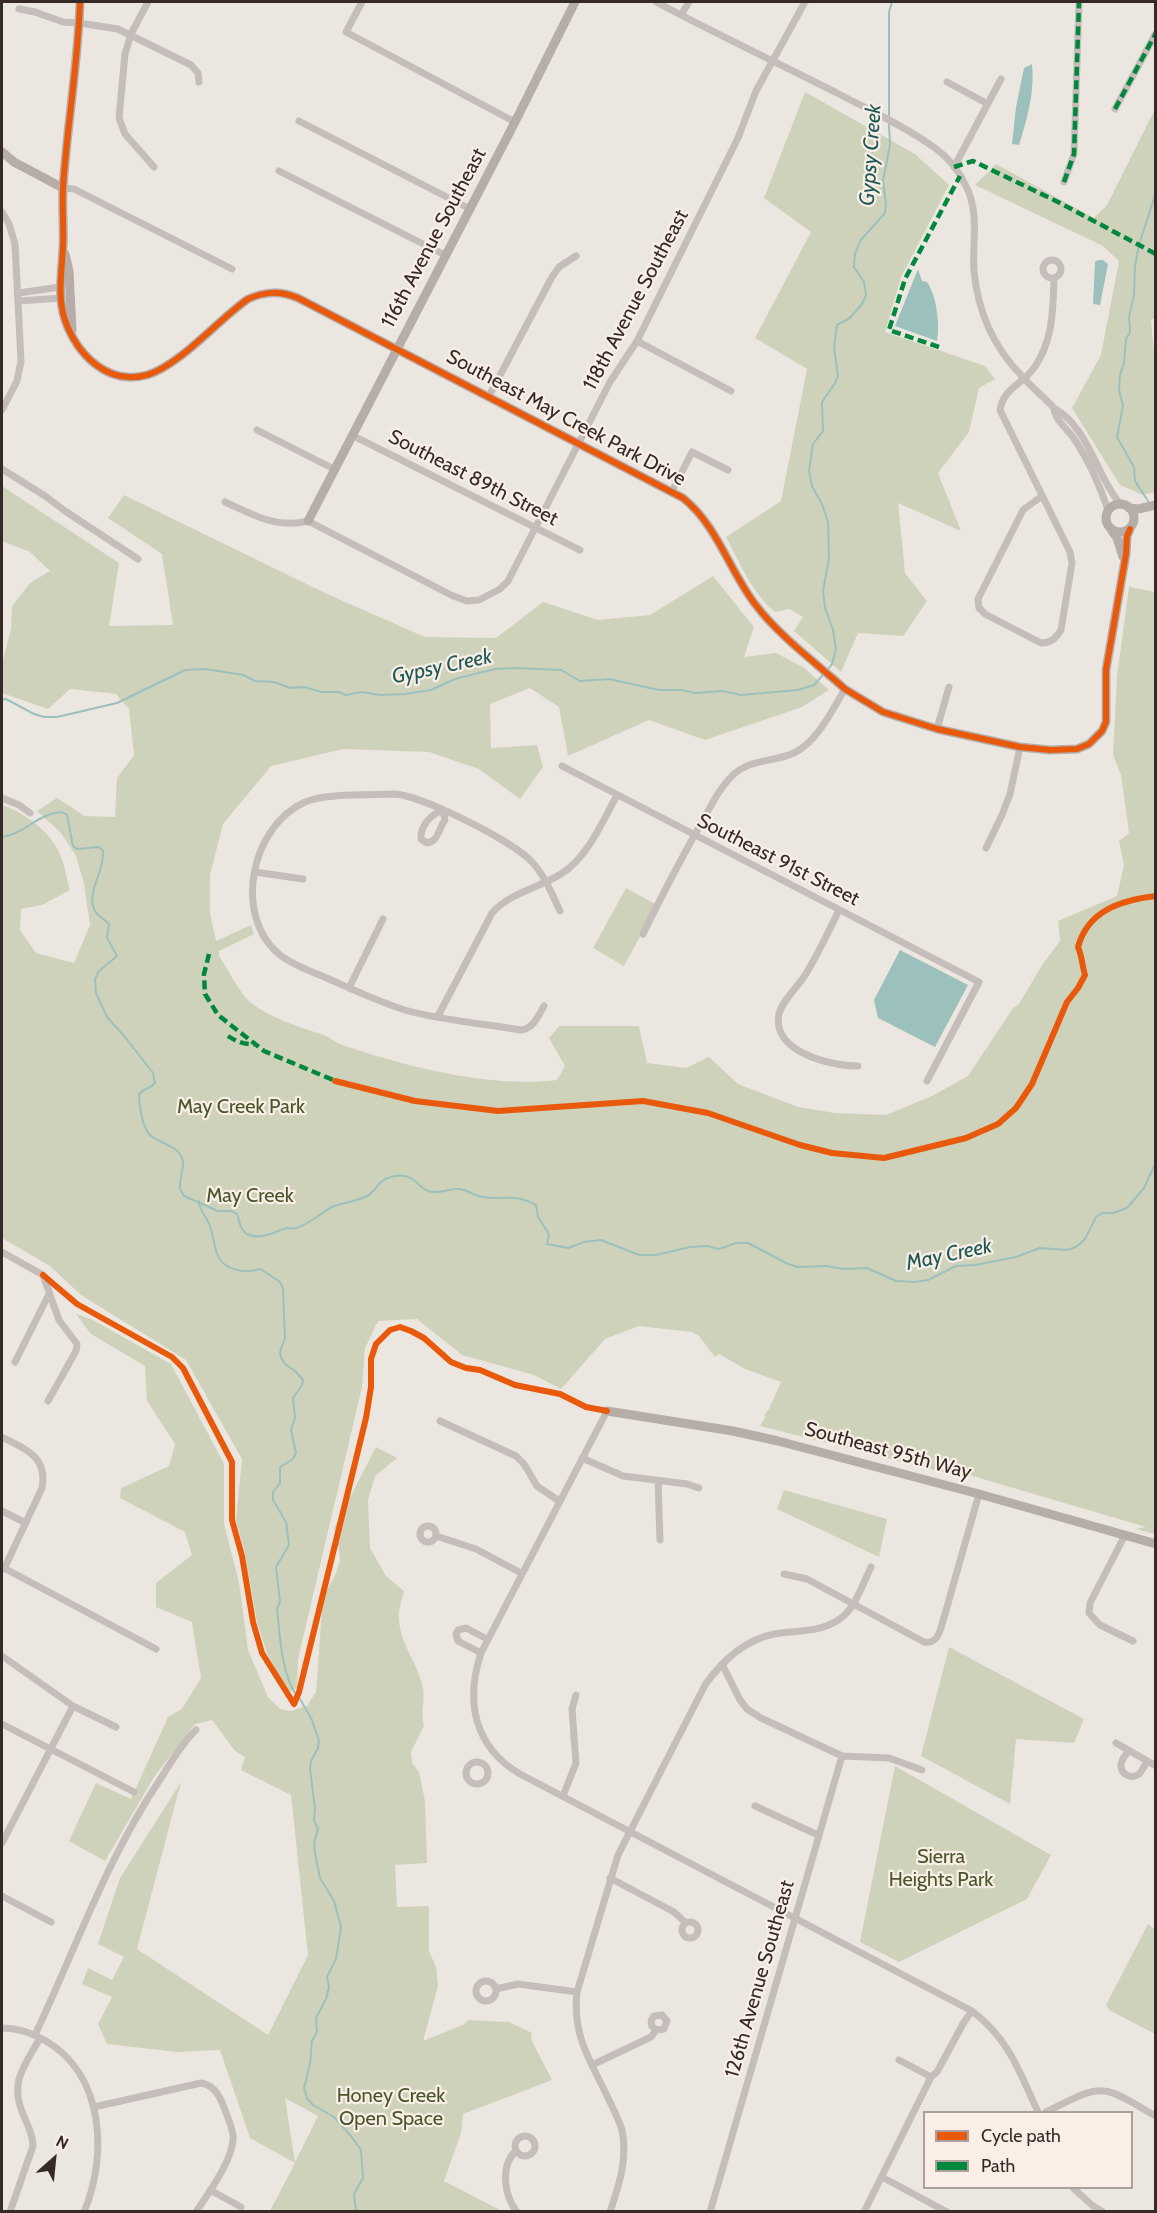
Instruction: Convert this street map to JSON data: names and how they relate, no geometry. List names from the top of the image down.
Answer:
{
  "streets": {
    "street": [
      "116th Avenue Southeast",
      "118th Avenue Southeast",
      "Southeast May Creek Park Drive",
      "Southeast 89th Street",
      "Southeast 91st Street",
      "Southeast 95th Way",
      "126th Avenue Southeast"
    ]
  },
  "crossings": [
    ["116th Avenue Southeast", "118th Avenue Southeast"],
    ["116th Avenue Southeast", "Southeast May Creek Park Drive"],
    ["116th Avenue Southeast", "Southeast 89th Street"],
    ["118th Avenue Southeast", "Southeast May Creek Park Drive"],
    ["118th Avenue Southeast", "Southeast 89th Street"]
  ],
  "water": ["Gypsy Creek", "May Creek"],
  "parks": [
    "May Creek Park",
    "May Creek",
    "Sierra Heights Park",
    "Honey Creek Open Space"
  ],
  "legend": ["Cycle path", "Path"],
  "north": "top right"
}
